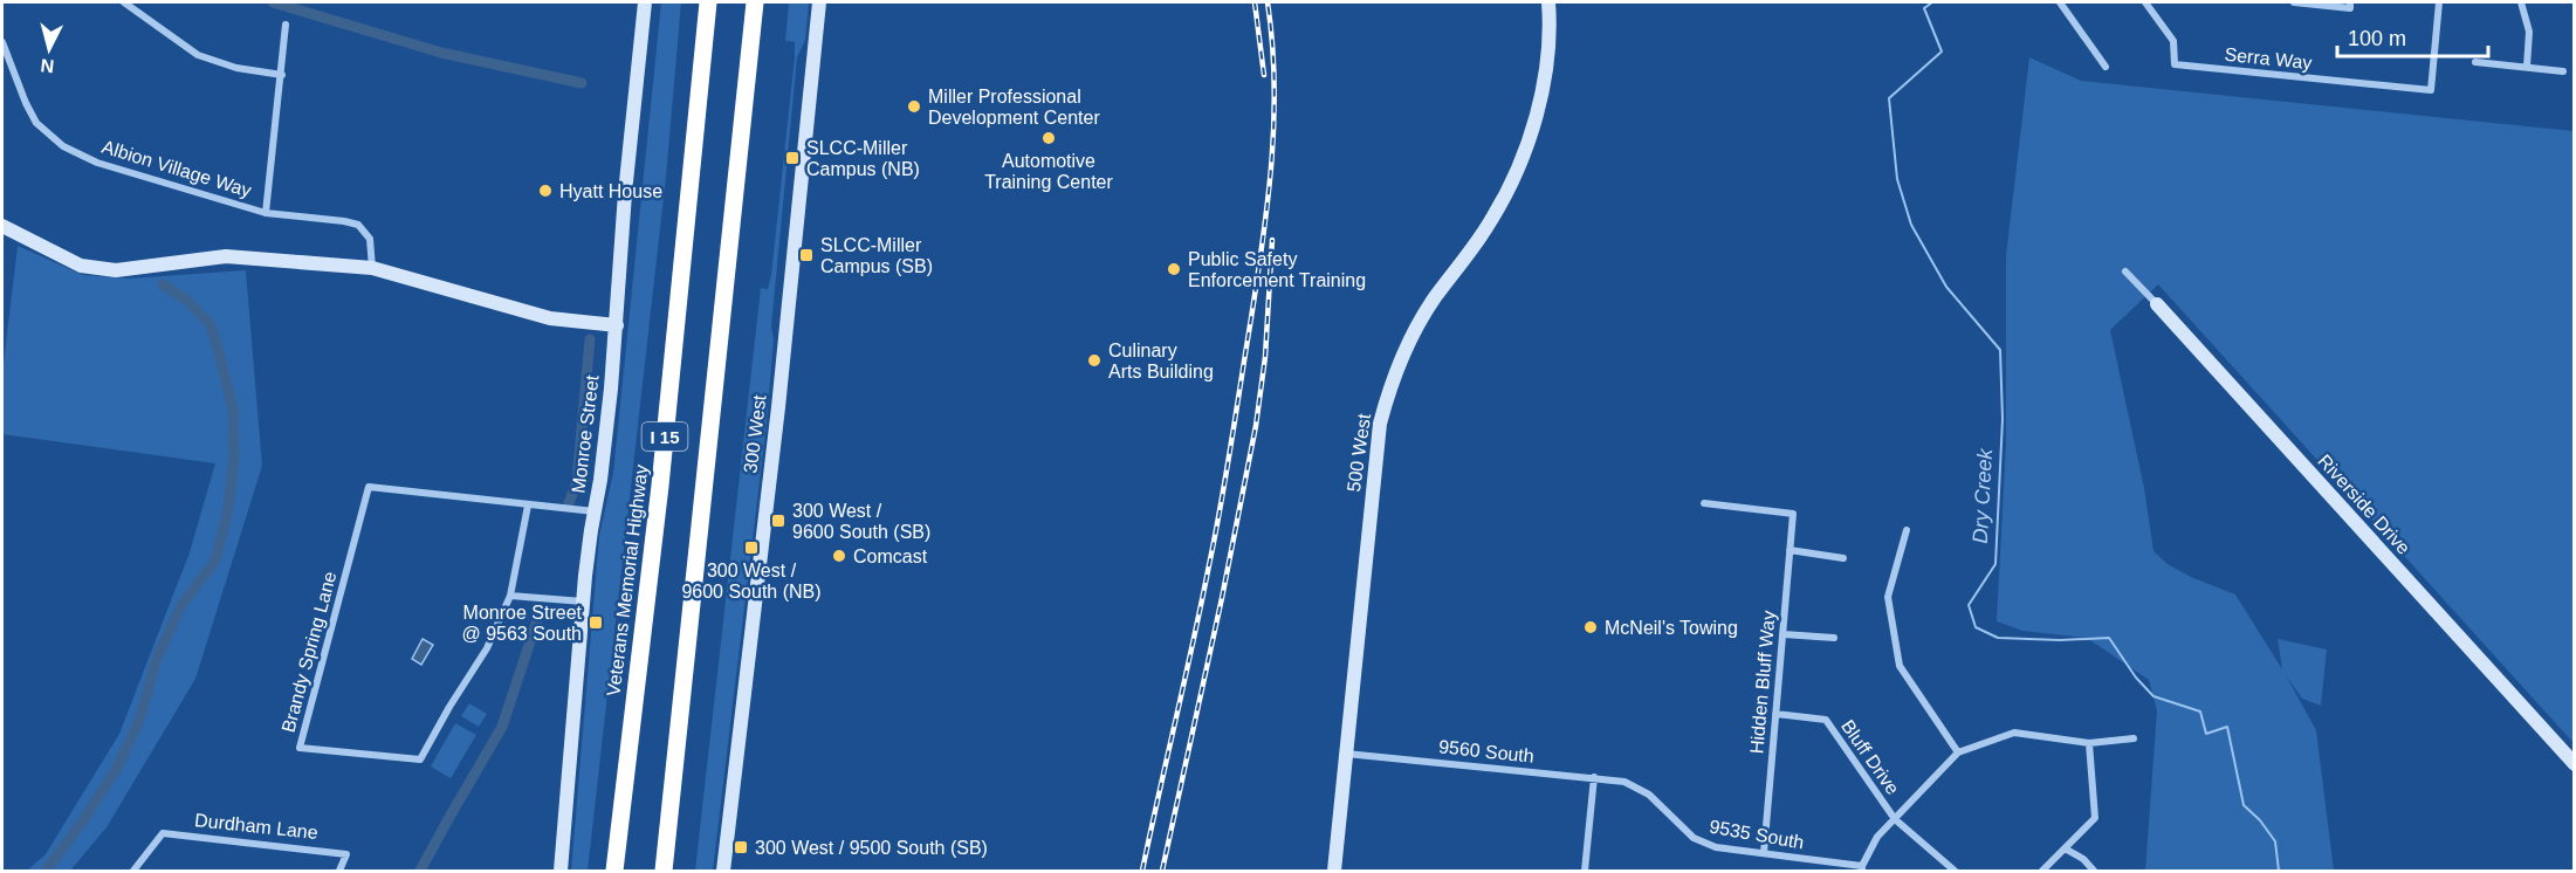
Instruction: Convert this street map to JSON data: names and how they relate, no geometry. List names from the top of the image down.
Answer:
{
  "streets": {
    "highway": ["I 15", "Veterans Memorial Highway"],
    "street": [
      "Serra Way",
      "Albion Village Way",
      "Monroe Street",
      "300 West",
      "500 West",
      "Riverside Drive",
      "Brandy Spring Lane",
      "Hidden Bluff Way",
      "9560 South",
      "Bluff Drive",
      "Durdham Lane",
      "9535 South"
    ]
  },
  "crossings": [
    ["500 West", "9560 South"],
    ["Hidden Bluff Way", "Bluff Drive"],
    ["Hidden Bluff Way", "9535 South"],
    ["9560 South", "9535 South"]
  ],
  "water": ["Dry Creek"],
  "places": {
    "other": [
      "Miller Professional Development Center",
      "Automotive Training Center",
      "Hyatt House",
      "Public Safety Enforcement Training",
      "Culinary Arts Building",
      "Comcast",
      "McNeil's Towing"
    ],
    "transit": [
      "SLCC-Miller Campus (NB)",
      "SLCC-Miller Campus (SB)",
      "300 West / 9600 South (SB)",
      "300 West / 9600 South (NB)",
      "Monroe Street @ 9563 South",
      "300 West / 9500 South (SB)"
    ]
  },
  "scale_bar": "100 m",
  "north": "bottom"
}
